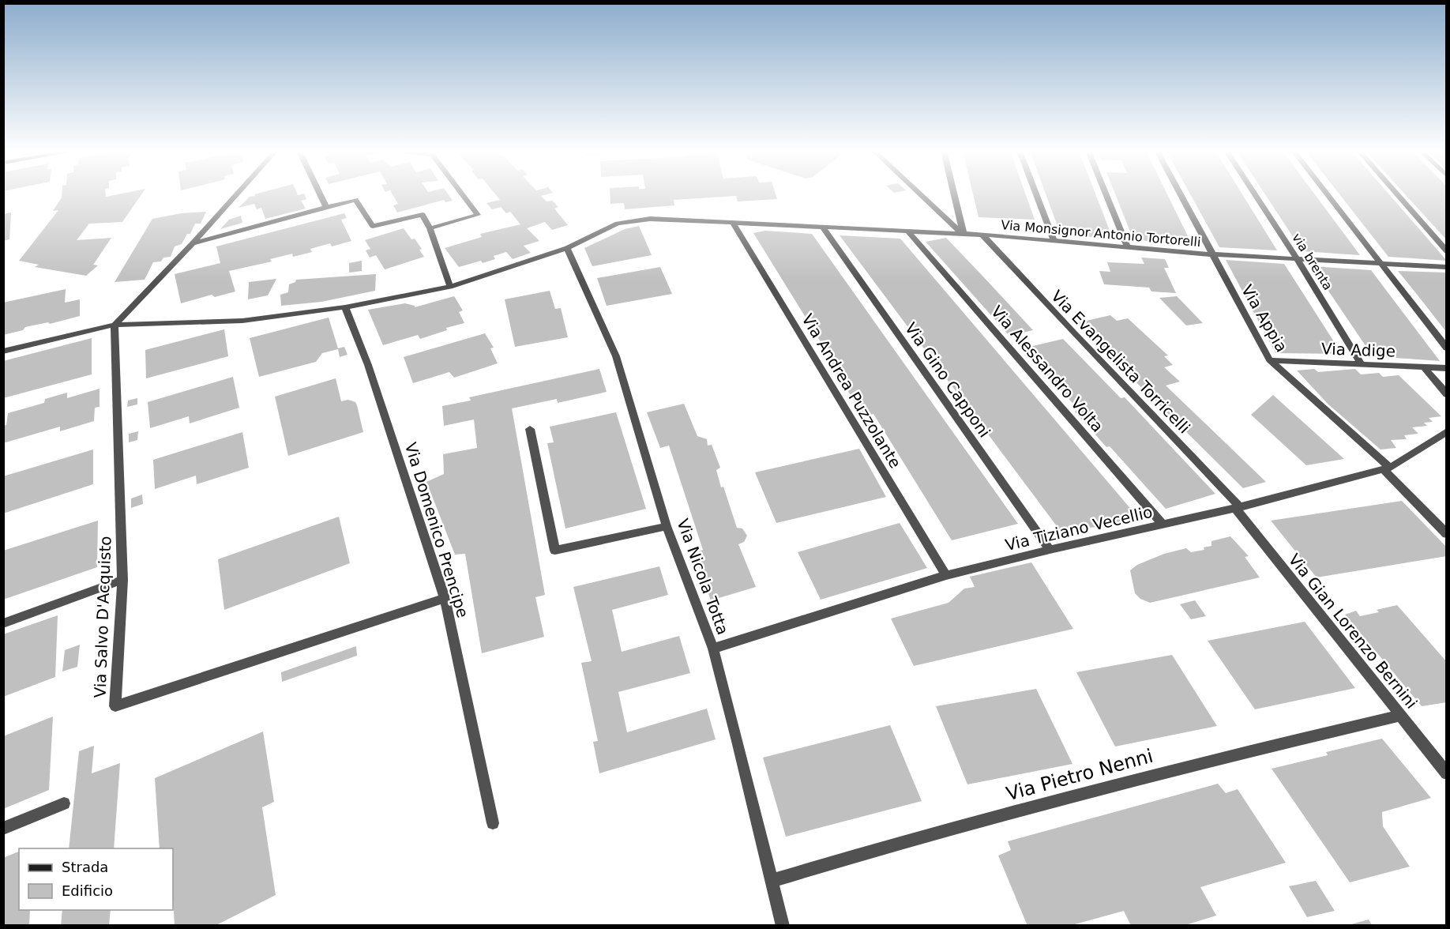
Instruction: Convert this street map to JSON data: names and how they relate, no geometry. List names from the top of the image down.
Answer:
{
  "streets": {
    "street": [
      "Via Monsignor Antonio Tortorelli",
      "via brenta",
      "Via Appia",
      "Via Adige",
      "Via Evangelista Torricelli",
      "Via Alessandro Volta",
      "Via Gino Capponi",
      "Via Andrea Puzzolante",
      "Via Tiziano Vecellio",
      "Via Domenico Prencipe",
      "Via Nicola Totta",
      "Via Salvo D'Acquisto",
      "Via Gian Lorenzo Bernini",
      "Via Pietro Nenni"
    ]
  },
  "crossings": [
    ["Via Monsignor Antonio Tortorelli", "via brenta"],
    ["Via Monsignor Antonio Tortorelli", "Via Appia"],
    ["Via Monsignor Antonio Tortorelli", "Via Evangelista Torricelli"],
    ["Via Monsignor Antonio Tortorelli", "Via Alessandro Volta"],
    ["Via Monsignor Antonio Tortorelli", "Via Gino Capponi"],
    ["Via Monsignor Antonio Tortorelli", "Via Andrea Puzzolante"],
    ["Via Monsignor Antonio Tortorelli", "Via Domenico Prencipe"],
    ["Via Monsignor Antonio Tortorelli", "Via Nicola Totta"],
    ["Via Monsignor Antonio Tortorelli", "Via Salvo D'Acquisto"],
    ["via brenta", "Via Adige"],
    ["Via Appia", "Via Adige"],
    ["Via Appia", "Via Tiziano Vecellio"],
    ["Via Evangelista Torricelli", "Via Tiziano Vecellio"],
    ["Via Evangelista Torricelli", "Via Gian Lorenzo Bernini"],
    ["Via Alessandro Volta", "Via Tiziano Vecellio"],
    ["Via Gino Capponi", "Via Tiziano Vecellio"],
    ["Via Andrea Puzzolante", "Via Tiziano Vecellio"],
    ["Via Tiziano Vecellio", "Via Nicola Totta"],
    ["Via Tiziano Vecellio", "Via Gian Lorenzo Bernini"],
    ["Via Domenico Prencipe", "Via Salvo D'Acquisto"],
    ["Via Nicola Totta", "Via Pietro Nenni"],
    ["Via Gian Lorenzo Bernini", "Via Pietro Nenni"]
  ],
  "legend": ["Strada", "Edificio"]
}
